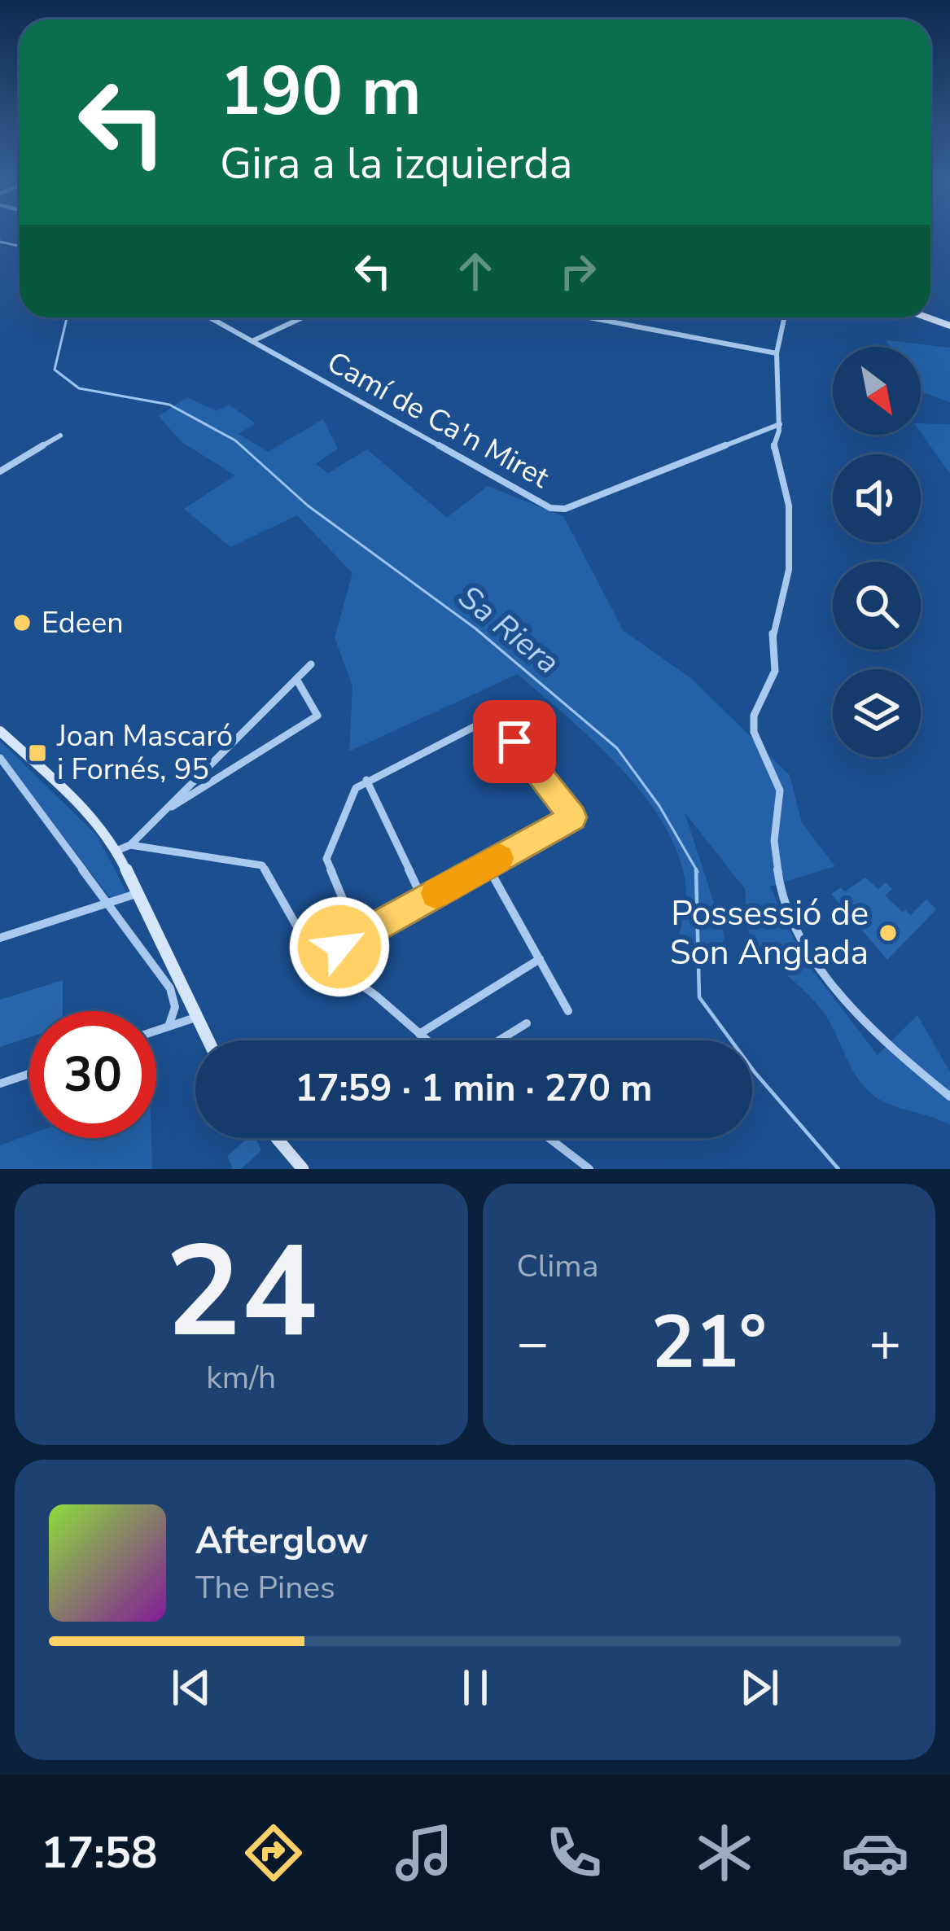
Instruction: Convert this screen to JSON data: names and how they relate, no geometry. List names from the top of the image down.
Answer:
{
  "streets": {
    "street": ["Camí de Ca'n Miret"]
  },
  "water": ["Sa Riera"],
  "places": {
    "other": ["Edeen", "Possessió de Son Anglada"],
    "transit": ["Joan Mascaró i Fornés, 95"]
  },
  "north": "bottom right",
  "page": {
    "turn": ["190 m", "Gira a la izquierda"],
    "limit": "30",
    "trip": "17:59 · 1 min · 270 m",
    "tile": [
      ["24", "km/h"],
      "Clima"
    ],
    "heat": ["−", "21°", "+"],
    "song": ["Afterglow", "The Pines"],
    "tabs": "17:58"
  }
}
